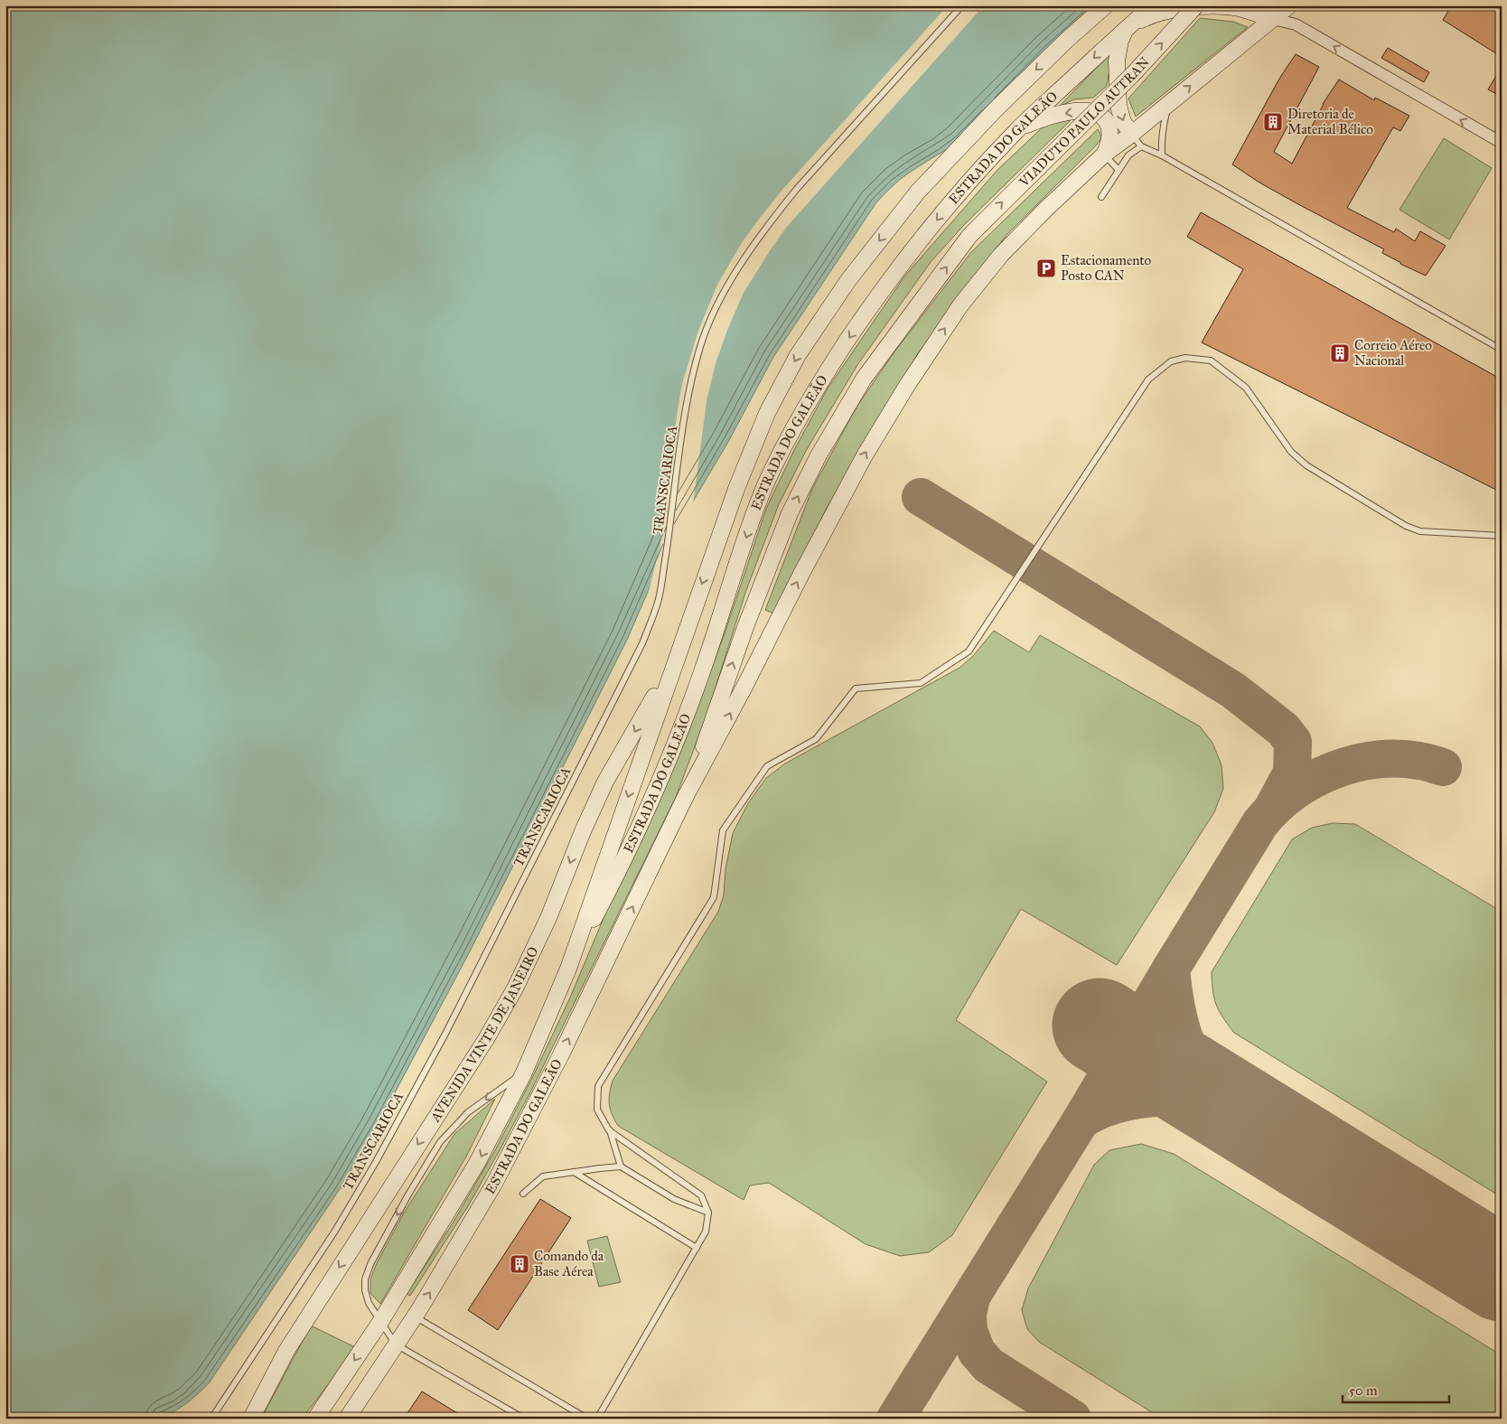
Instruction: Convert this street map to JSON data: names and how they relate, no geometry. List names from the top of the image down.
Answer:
{
  "streets": {
    "street": ["VIADUTO PAULO AUTRAN", "ESTRADA DO GALEÃO", "AVENIDA VINTE DE JANEIRO"],
    "lane": ["TRANSCARIOCA"]
  },
  "crossings": [
    ["VIADUTO PAULO AUTRAN", "ESTRADA DO GALEÃO"],
    ["ESTRADA DO GALEÃO", "AVENIDA VINTE DE JANEIRO"]
  ],
  "one_way": ["VIADUTO PAULO AUTRAN", "AVENIDA VINTE DE JANEIRO"],
  "places": {
    "building": ["Diretoria de Material Bélico", "Correio Aéreo Nacional", "Comando da Base Aérea"],
    "parking": ["Estacionamento Posto CAN"]
  },
  "scale_bar": "50 m"
}
